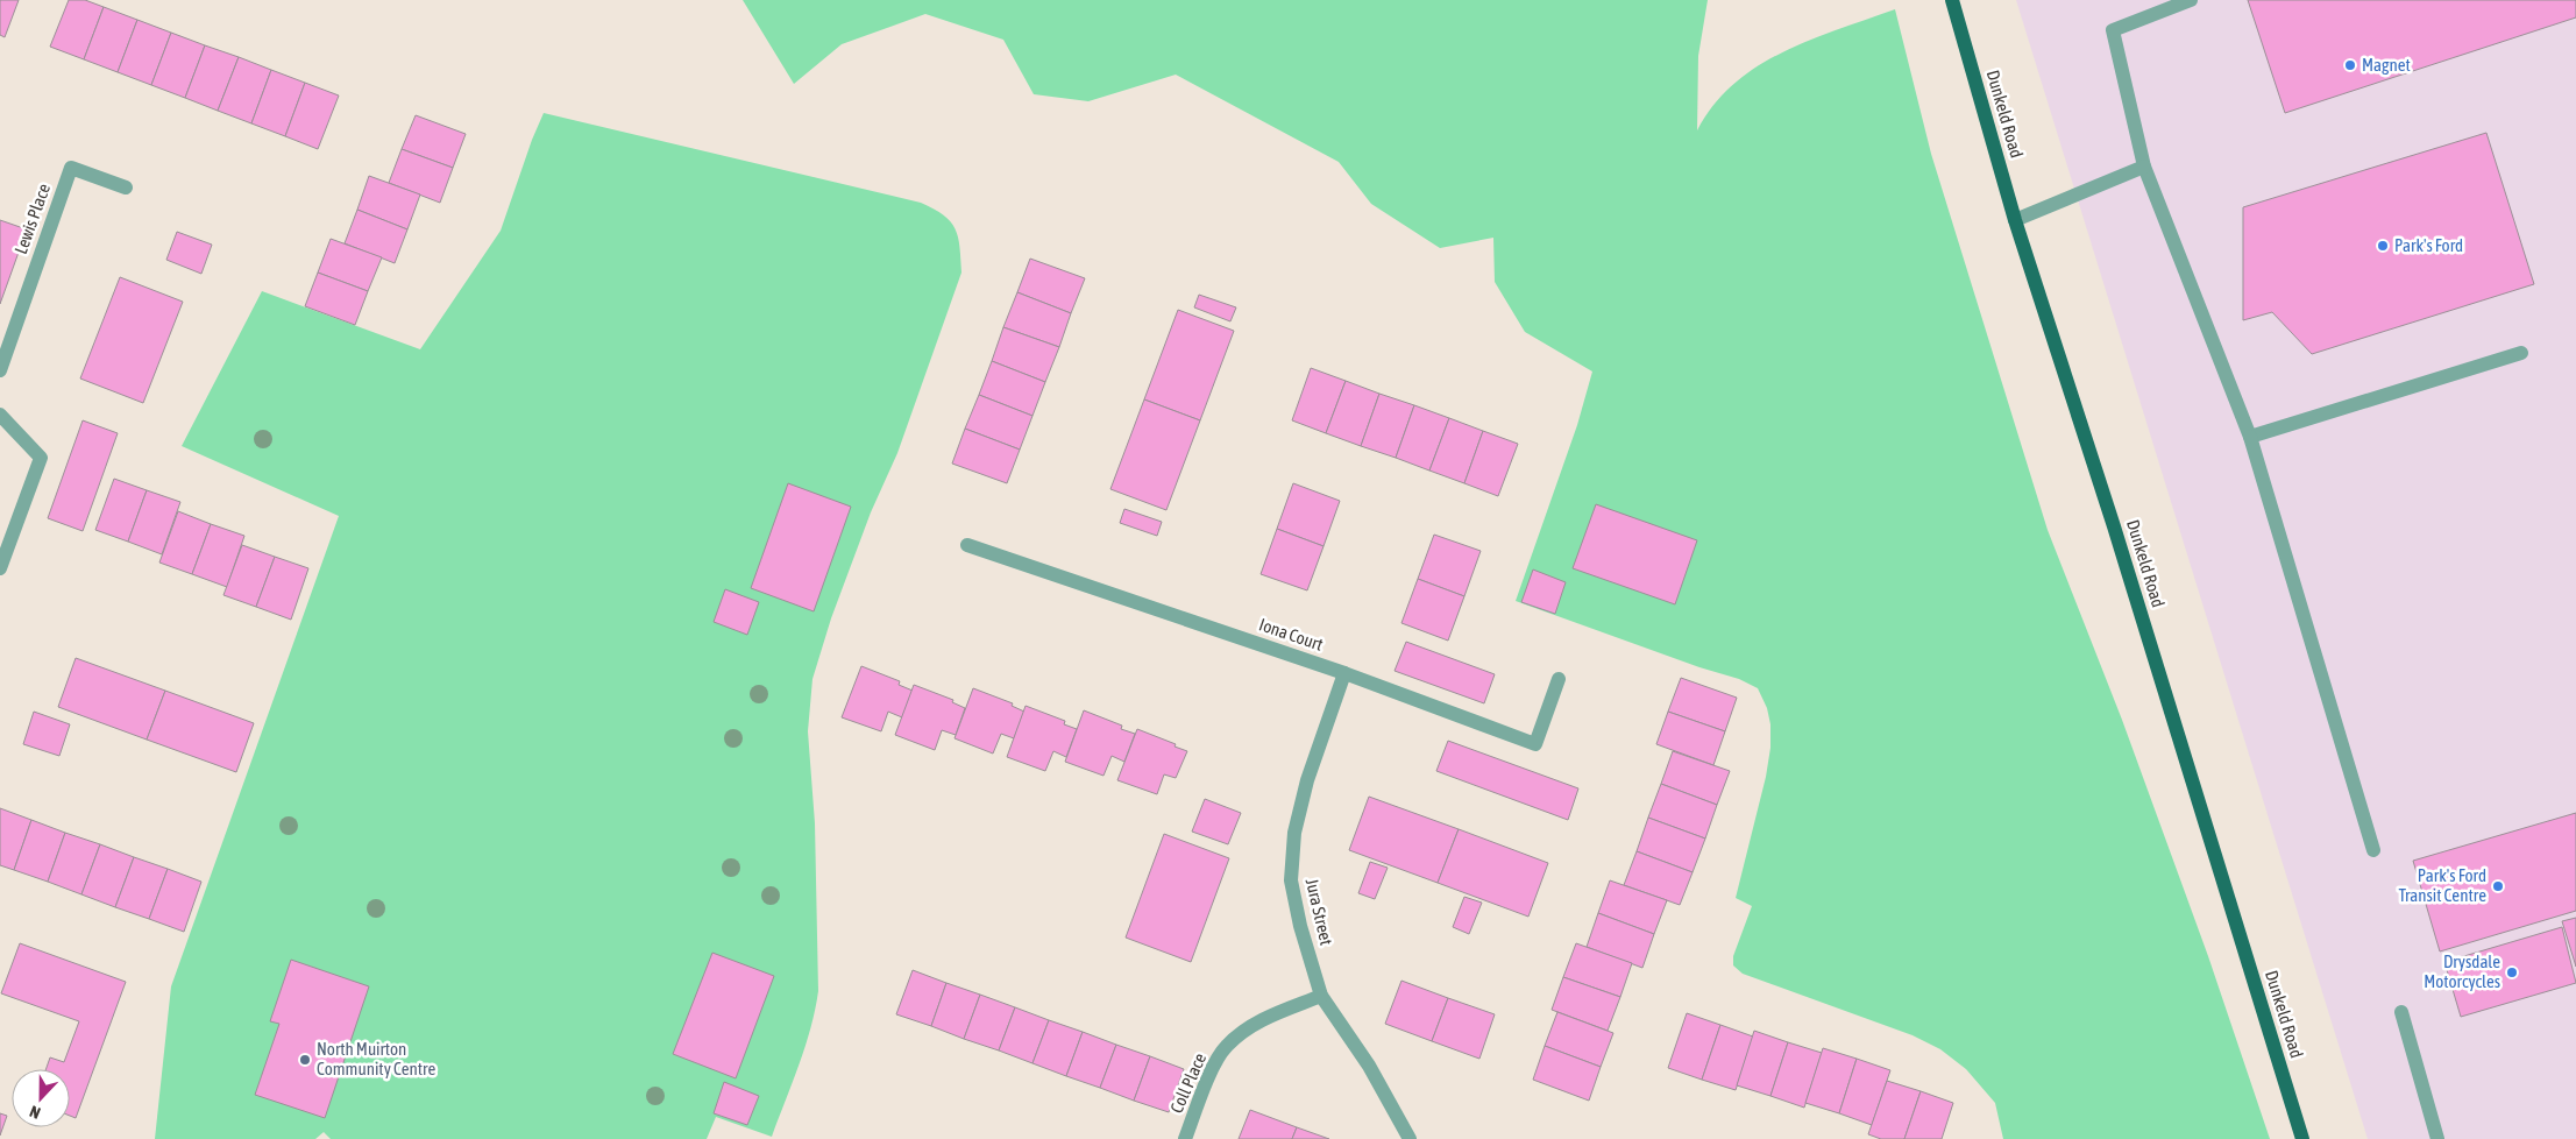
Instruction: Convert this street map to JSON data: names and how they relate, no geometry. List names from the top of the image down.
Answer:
{
  "streets": {
    "main road": ["Dunkeld Road"],
    "street": [
      "Lewis Place",
      "Iona Court",
      "Jura Street",
      "Coll Place"
    ]
  },
  "crossings": [
    ["Iona Court", "Jura Street"],
    ["Jura Street", "Coll Place"]
  ],
  "places": [
    "Magnet",
    "Park's Ford",
    "Park's Ford Transit Centre",
    "Drysdale Motorcycles",
    "North Muirton Community Centre"
  ],
  "north": "bottom"
}
